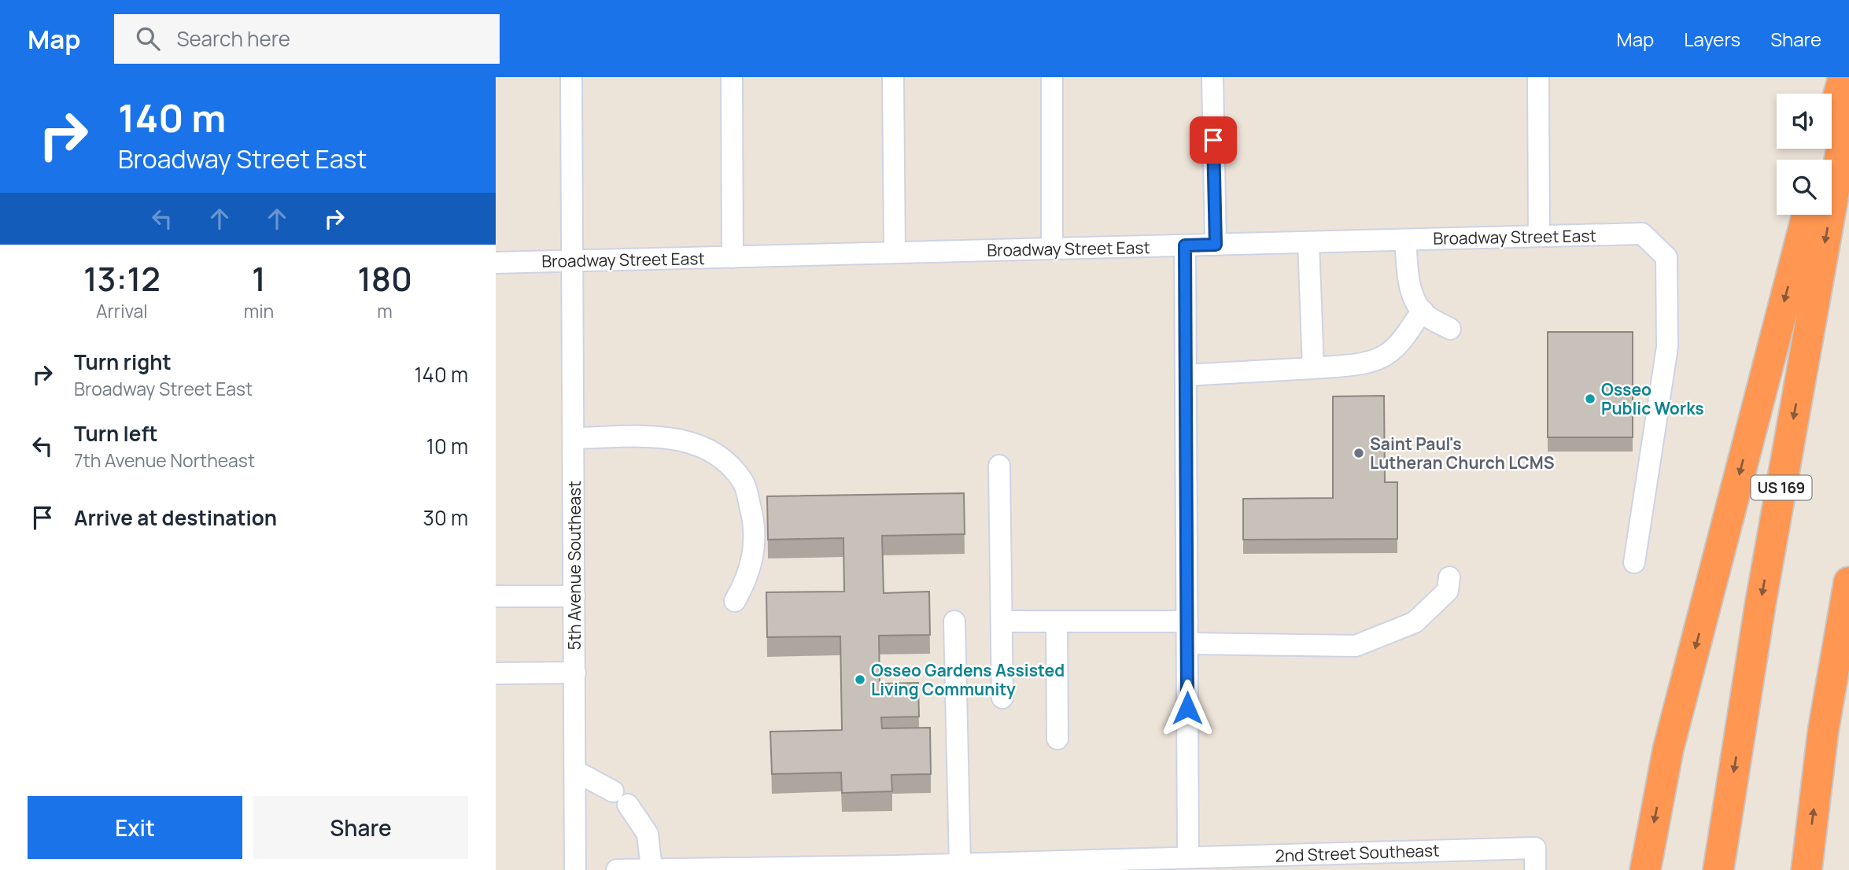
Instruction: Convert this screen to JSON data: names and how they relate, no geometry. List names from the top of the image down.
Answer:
{
  "streets": {
    "highway": ["US 169"],
    "street": ["Broadway Street East", "5th Avenue Southeast", "2nd Street Southeast"]
  },
  "crossings": [
    ["Broadway Street East", "5th Avenue Southeast"]
  ],
  "places": ["Osseo Public Works", "Saint Paul's Lutheran Church LCMS", "Osseo Gardens Assisted Living Community"],
  "page": {
    "header": "Map",
    "search": "Search here",
    "nav": ["Map", "Layers", "Share"],
    "turn": ["140 m", "Broadway Street East"],
    "eta": [
      "13:12",
      "Arrival",
      "1",
      "min",
      "180",
      "m"
    ],
    "list": [
      {
        "name": "Turn right",
        "note": "Broadway Street East",
        "value": "140 m"
      },
      {
        "name": "Turn left",
        "note": "7th Avenue Northeast",
        "value": "10 m"
      },
      {
        "name": "Arrive at destination",
        "value": "30 m"
      }
    ],
    "buttons": ["Exit", "Share"]
  }
}
